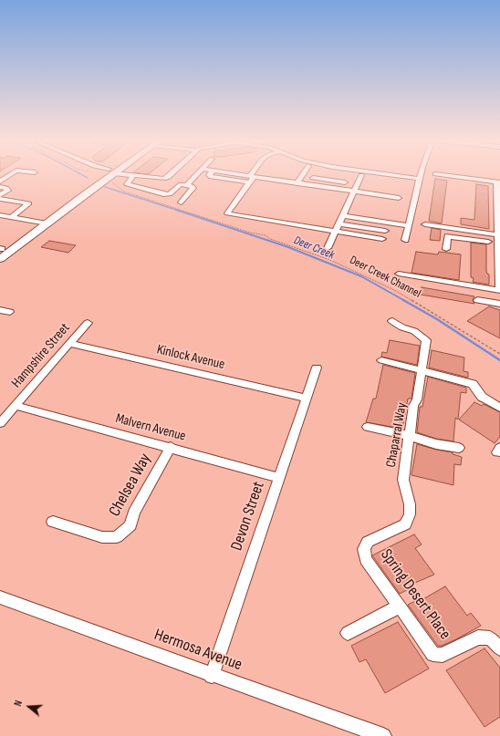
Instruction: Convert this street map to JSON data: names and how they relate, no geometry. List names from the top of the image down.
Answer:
{
  "streets": {
    "street": [
      "Hampshire Street",
      "Kinlock Avenue",
      "Malvern Avenue",
      "Chaparral Way",
      "Chelsea Way",
      "Devon Street",
      "Spring Desert Place",
      "Hermosa Avenue"
    ],
    "path": ["Deer Creek Channel"]
  },
  "crossings": [
    ["Hampshire Street", "Kinlock Avenue"],
    ["Hampshire Street", "Malvern Avenue"],
    ["Kinlock Avenue", "Devon Street"],
    ["Malvern Avenue", "Chelsea Way"],
    ["Malvern Avenue", "Devon Street"],
    ["Chaparral Way", "Spring Desert Place"],
    ["Devon Street", "Hermosa Avenue"]
  ],
  "water": ["Deer Creek"],
  "north": "left"
}
